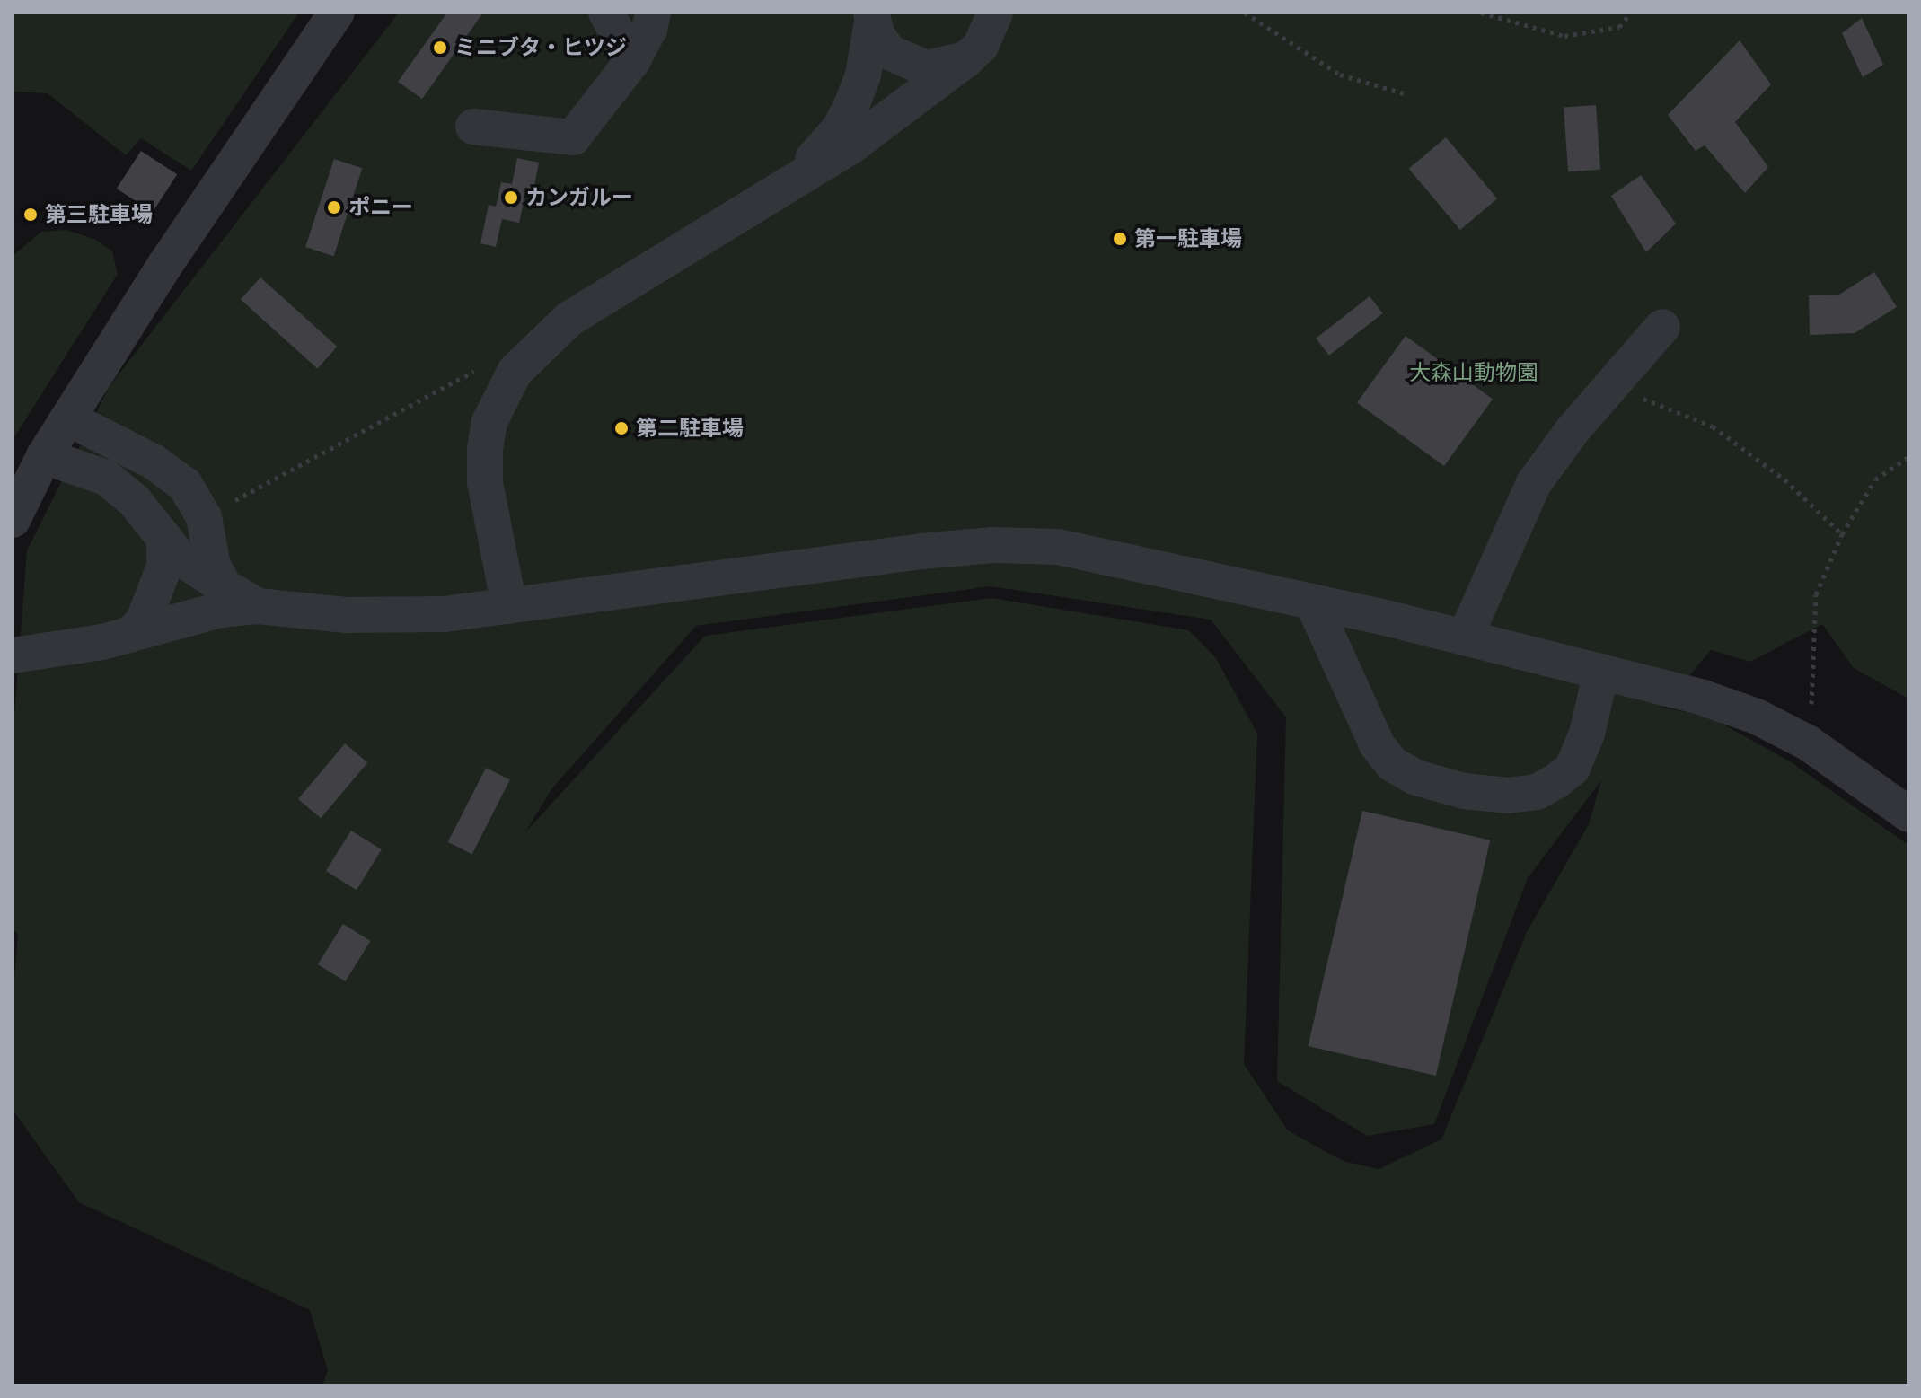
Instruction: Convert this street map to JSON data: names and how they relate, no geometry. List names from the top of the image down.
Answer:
{
  "parks": ["大森山動物園"],
  "places": [
    "ミニブタ・ヒツジ",
    "カンガルー",
    "ポニー",
    "第三駐車場",
    "第一駐車場",
    "第二駐車場"
  ]
}
